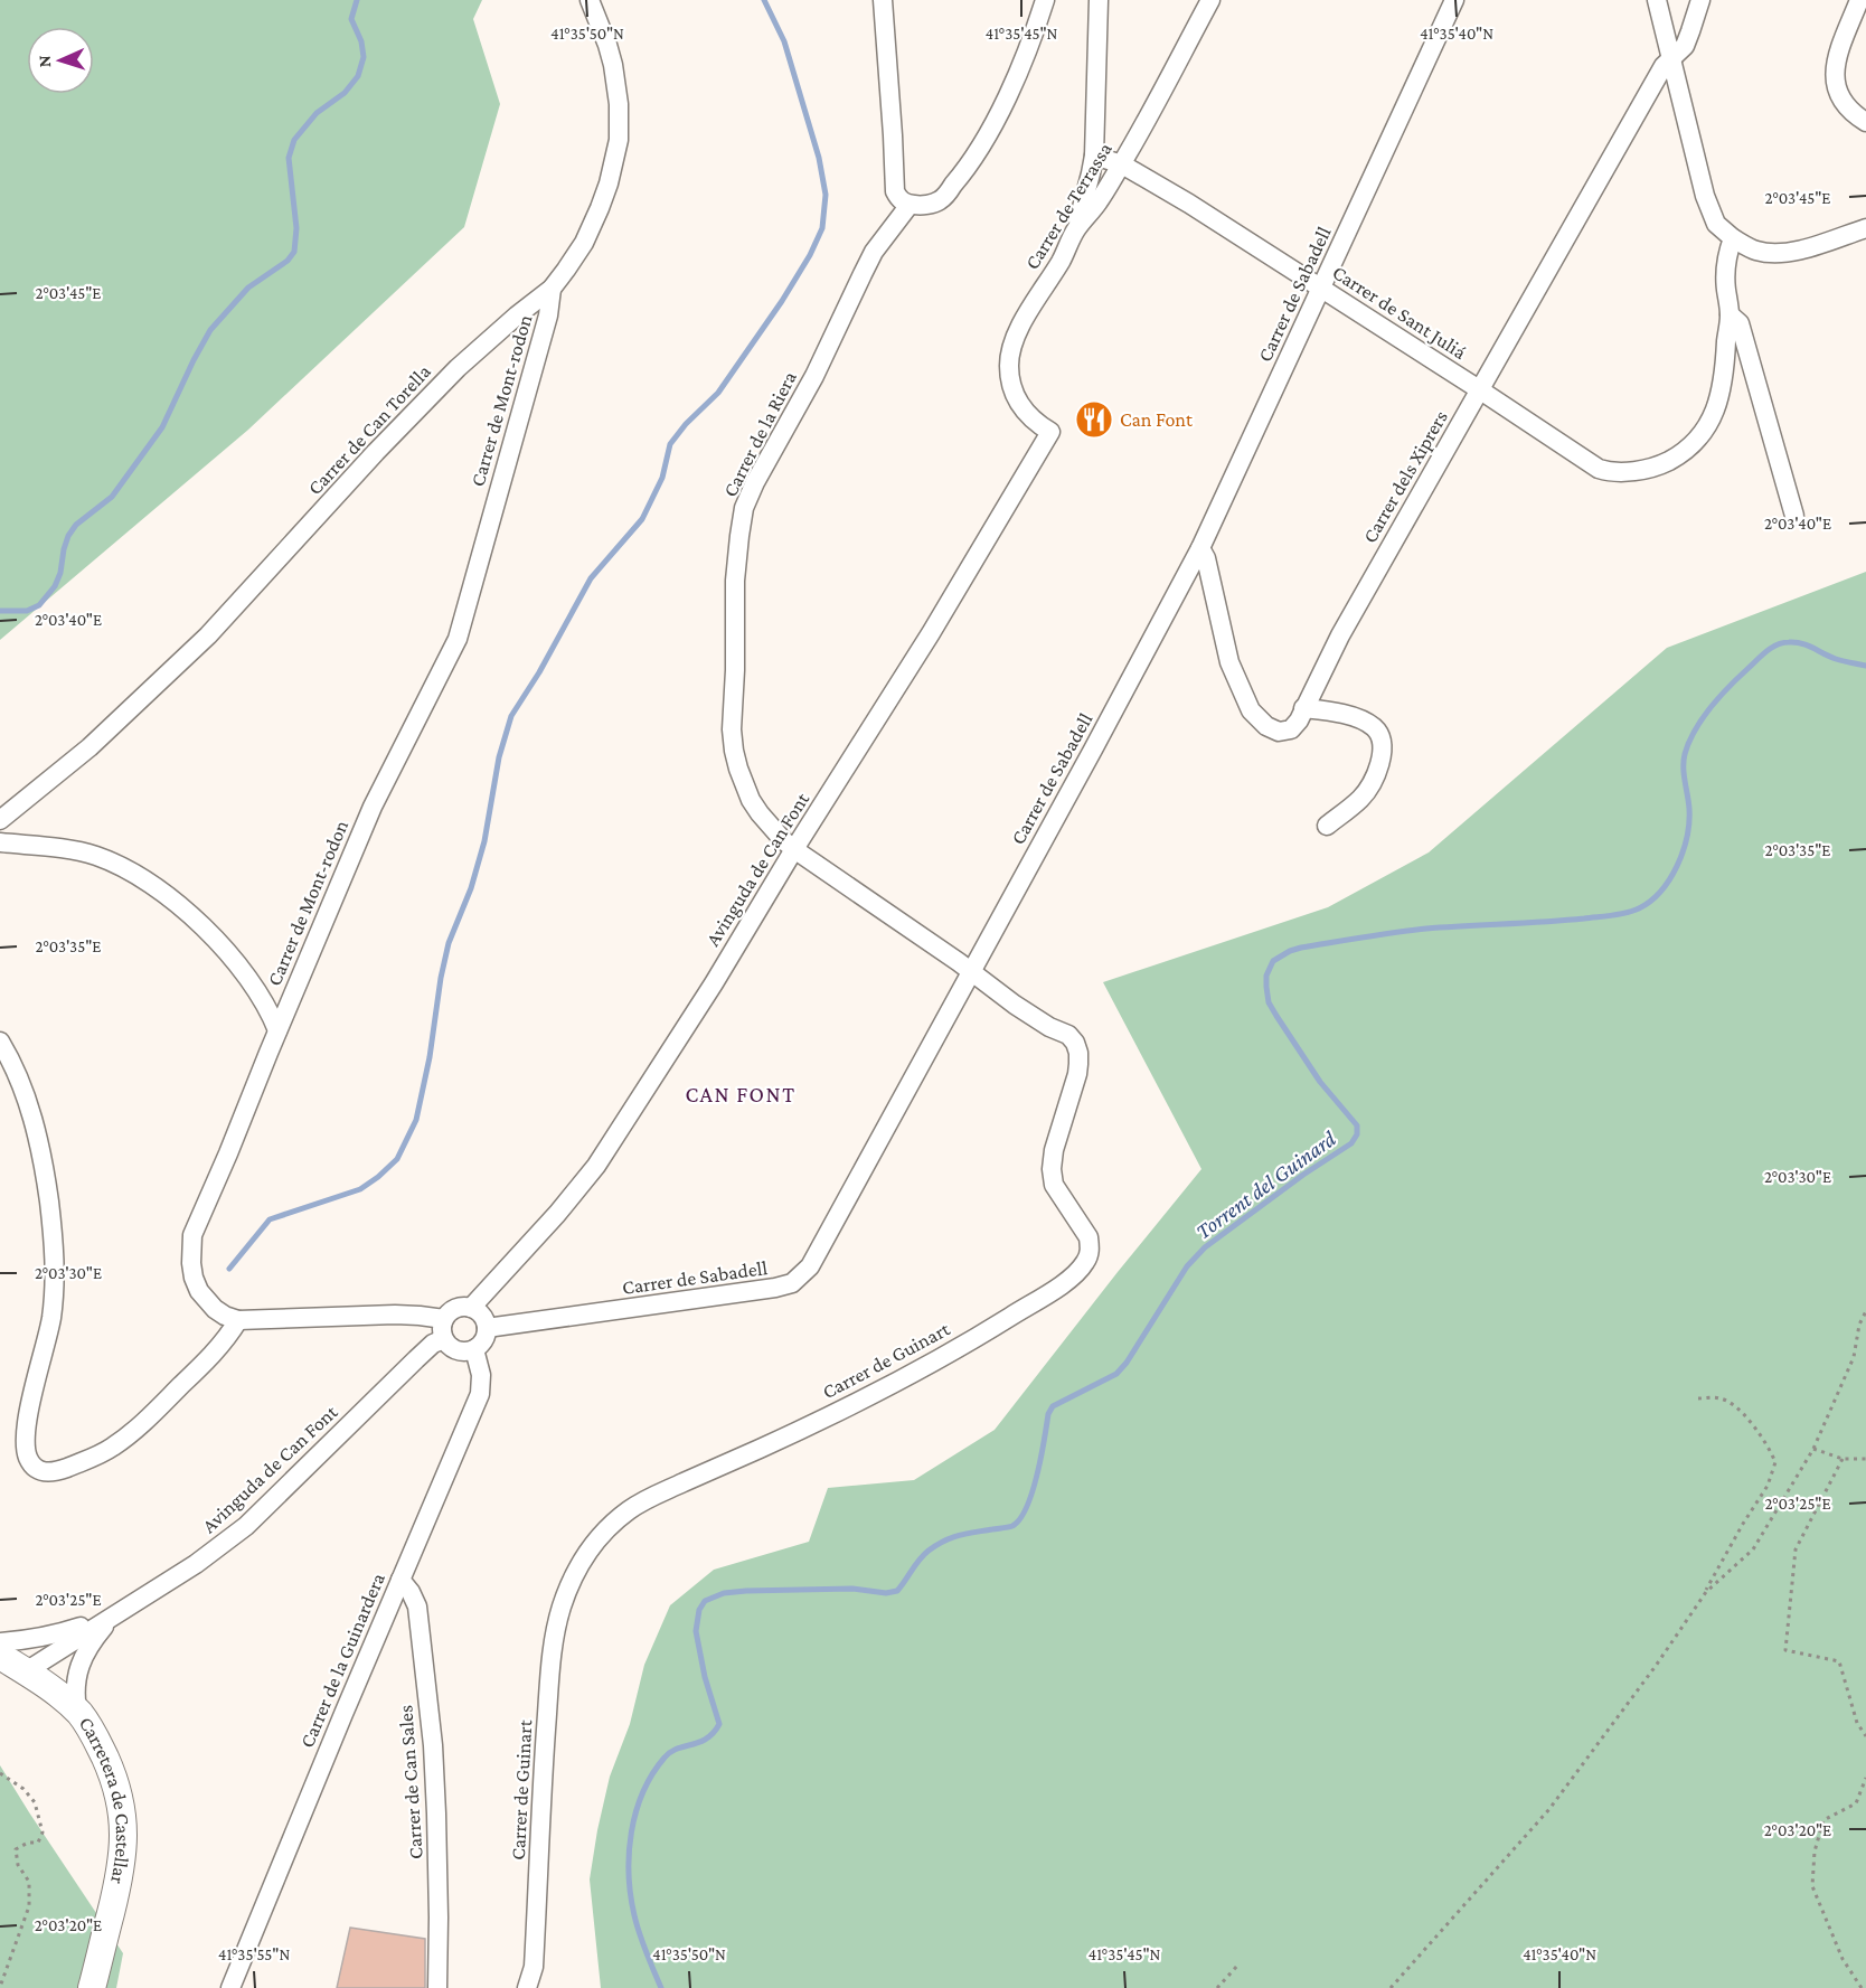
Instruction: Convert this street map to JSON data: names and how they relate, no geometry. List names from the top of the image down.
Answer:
{
  "streets": {
    "street": [
      "Carrer de Terrassa",
      "Carrer de Sabadell",
      "Carrer de Sant Juliá",
      "Carrer de Mont-rodon",
      "Carrer de Can Torella",
      "Carrer de la Riera",
      "Carrer dels Xiprers",
      "Avinguda de Can Font",
      "Carrer de Guinart",
      "Carrer de la Guinardera",
      "Carrer de Can Sales",
      "Carretera de Castellar"
    ]
  },
  "crossings": [
    ["Carrer de Terrassa", "Carrer de Sant Juliá"],
    ["Carrer de Terrassa", "Avinguda de Can Font"],
    ["Carrer de Sabadell", "Carrer de Sant Juliá"],
    ["Carrer de Sabadell", "Carrer dels Xiprers"],
    ["Carrer de Sabadell", "Avinguda de Can Font"],
    ["Carrer de Sabadell", "Carrer de Guinart"],
    ["Carrer de Sabadell", "Carrer de la Guinardera"],
    ["Carrer de Sant Juliá", "Carrer dels Xiprers"],
    ["Carrer de Mont-rodon", "Carrer de Can Torella"],
    ["Carrer de la Riera", "Avinguda de Can Font"],
    ["Carrer de la Riera", "Carrer de Guinart"],
    ["Avinguda de Can Font", "Carrer de Guinart"],
    ["Avinguda de Can Font", "Carrer de la Guinardera"],
    ["Avinguda de Can Font", "Carretera de Castellar"],
    ["Carrer de la Guinardera", "Carrer de Can Sales"]
  ],
  "districts": ["CAN FONT"],
  "water": ["Torrent del Guinard"],
  "places": {
    "restaurant": ["Can Font"]
  },
  "north": "left",
  "coordinates": [
    "41°35'50\"N",
    "41°35'45\"N",
    "41°35'40\"N",
    "2°03'45\"E",
    "2°03'40\"E",
    "2°03'35\"E",
    "2°03'30\"E",
    "2°03'25\"E",
    "2°03'20\"E",
    "41°35'55\"N"
  ]
}
